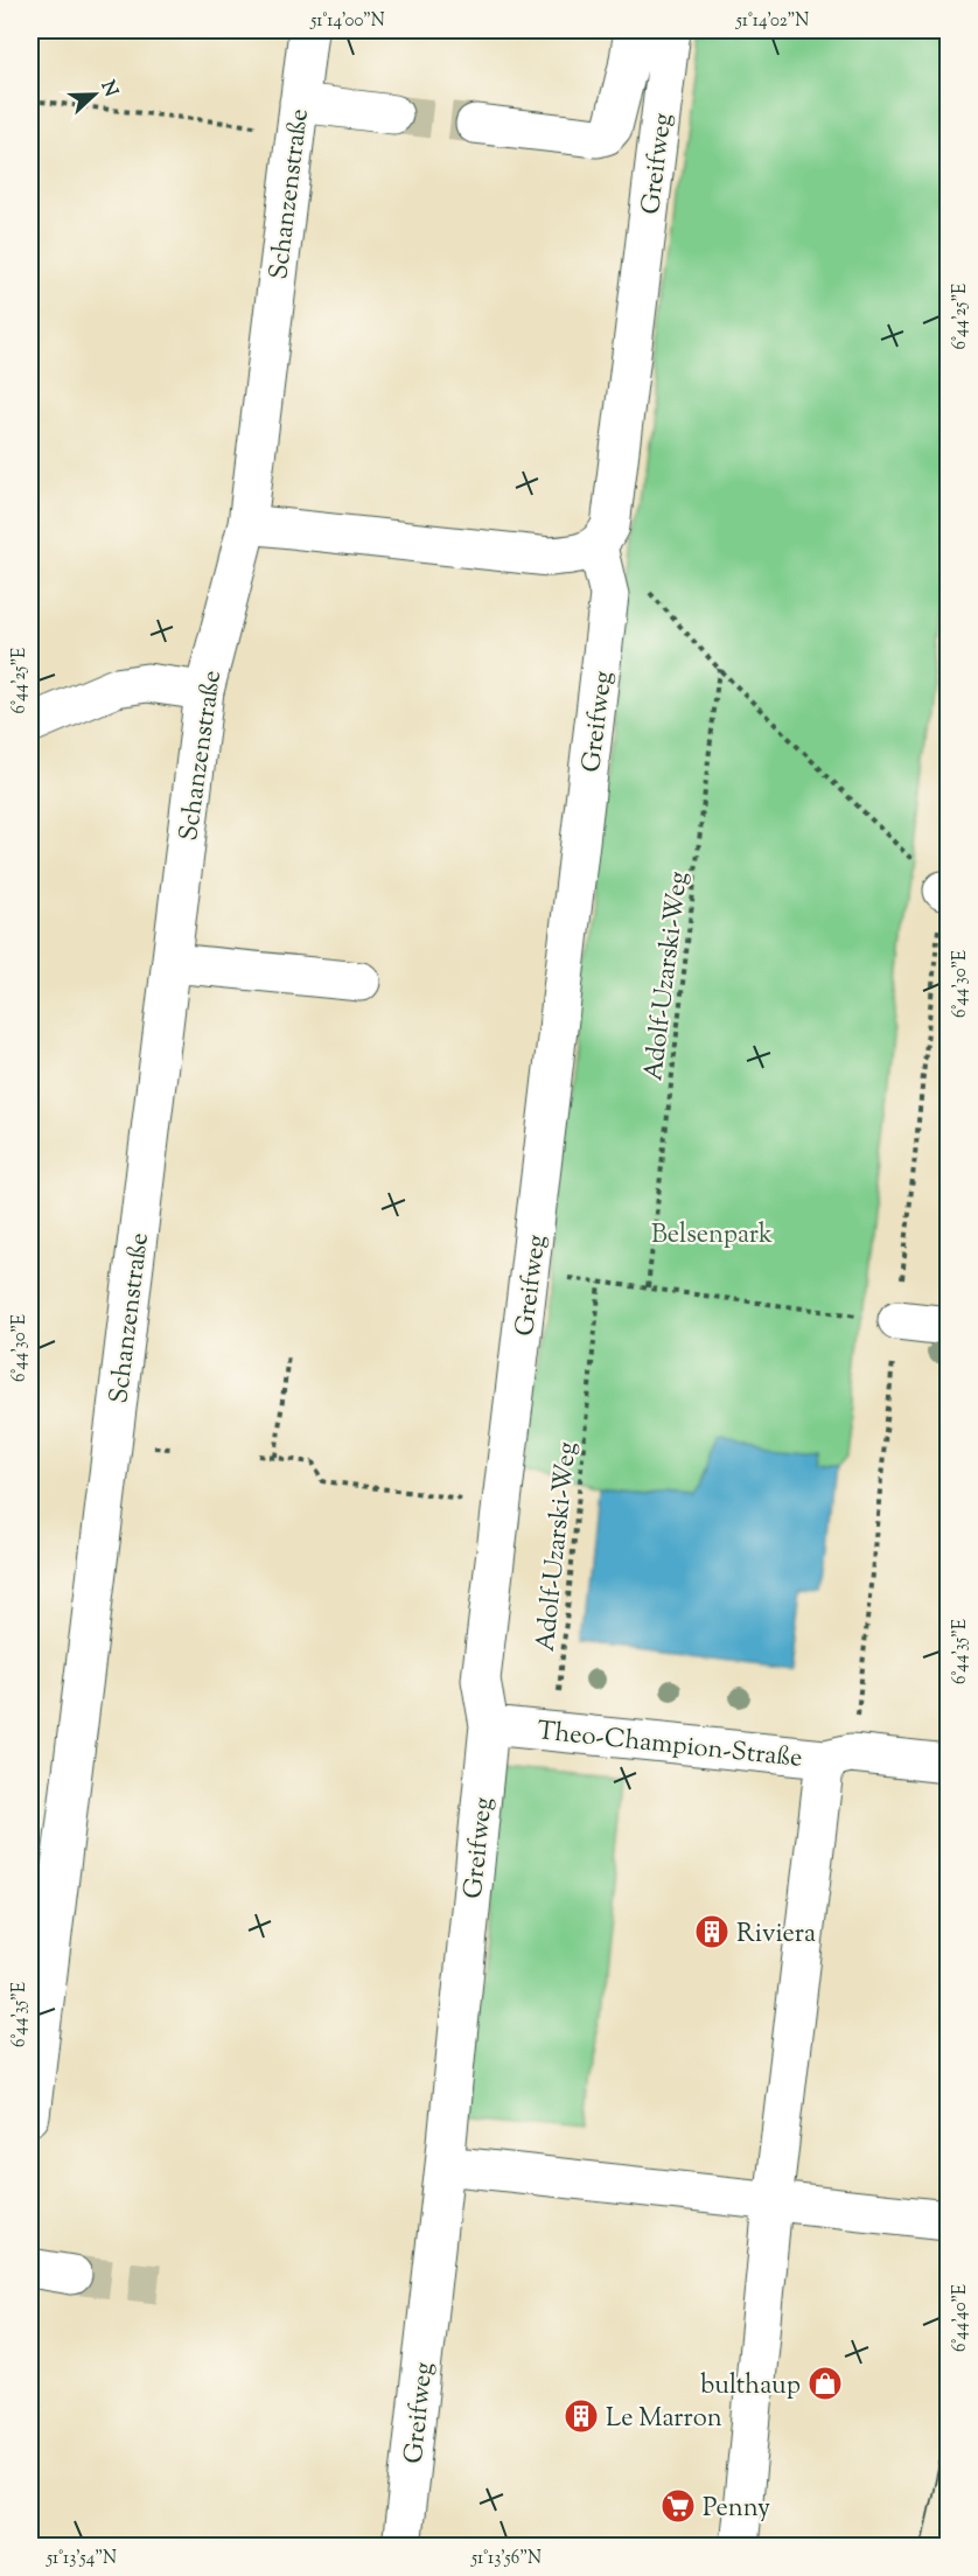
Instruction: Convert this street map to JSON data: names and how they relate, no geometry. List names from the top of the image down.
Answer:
{
  "streets": {
    "street": ["Greifweg", "Schanzenstraße", "Theo-Champion-Straße"],
    "path": ["Adolf-Uzarski-Weg"]
  },
  "crossings": [
    ["Greifweg", "Theo-Champion-Straße"],
    ["Adolf-Uzarski-Weg", "Theo-Champion-Straße"]
  ],
  "parks": ["Belsenpark"],
  "places": {
    "building": ["Riviera", "Le Marron"],
    "shop": ["bulthaup"],
    "supermarket": ["Penny"]
  },
  "north": "right",
  "coordinates": [
    "51°14'00\"N",
    "51°14'02\"N",
    "6°44'25\"E",
    "6°44'30\"E",
    "6°44'35\"E",
    "6°44'40\"E",
    "51°13'54\"N",
    "51°13'56\"N"
  ]
}
